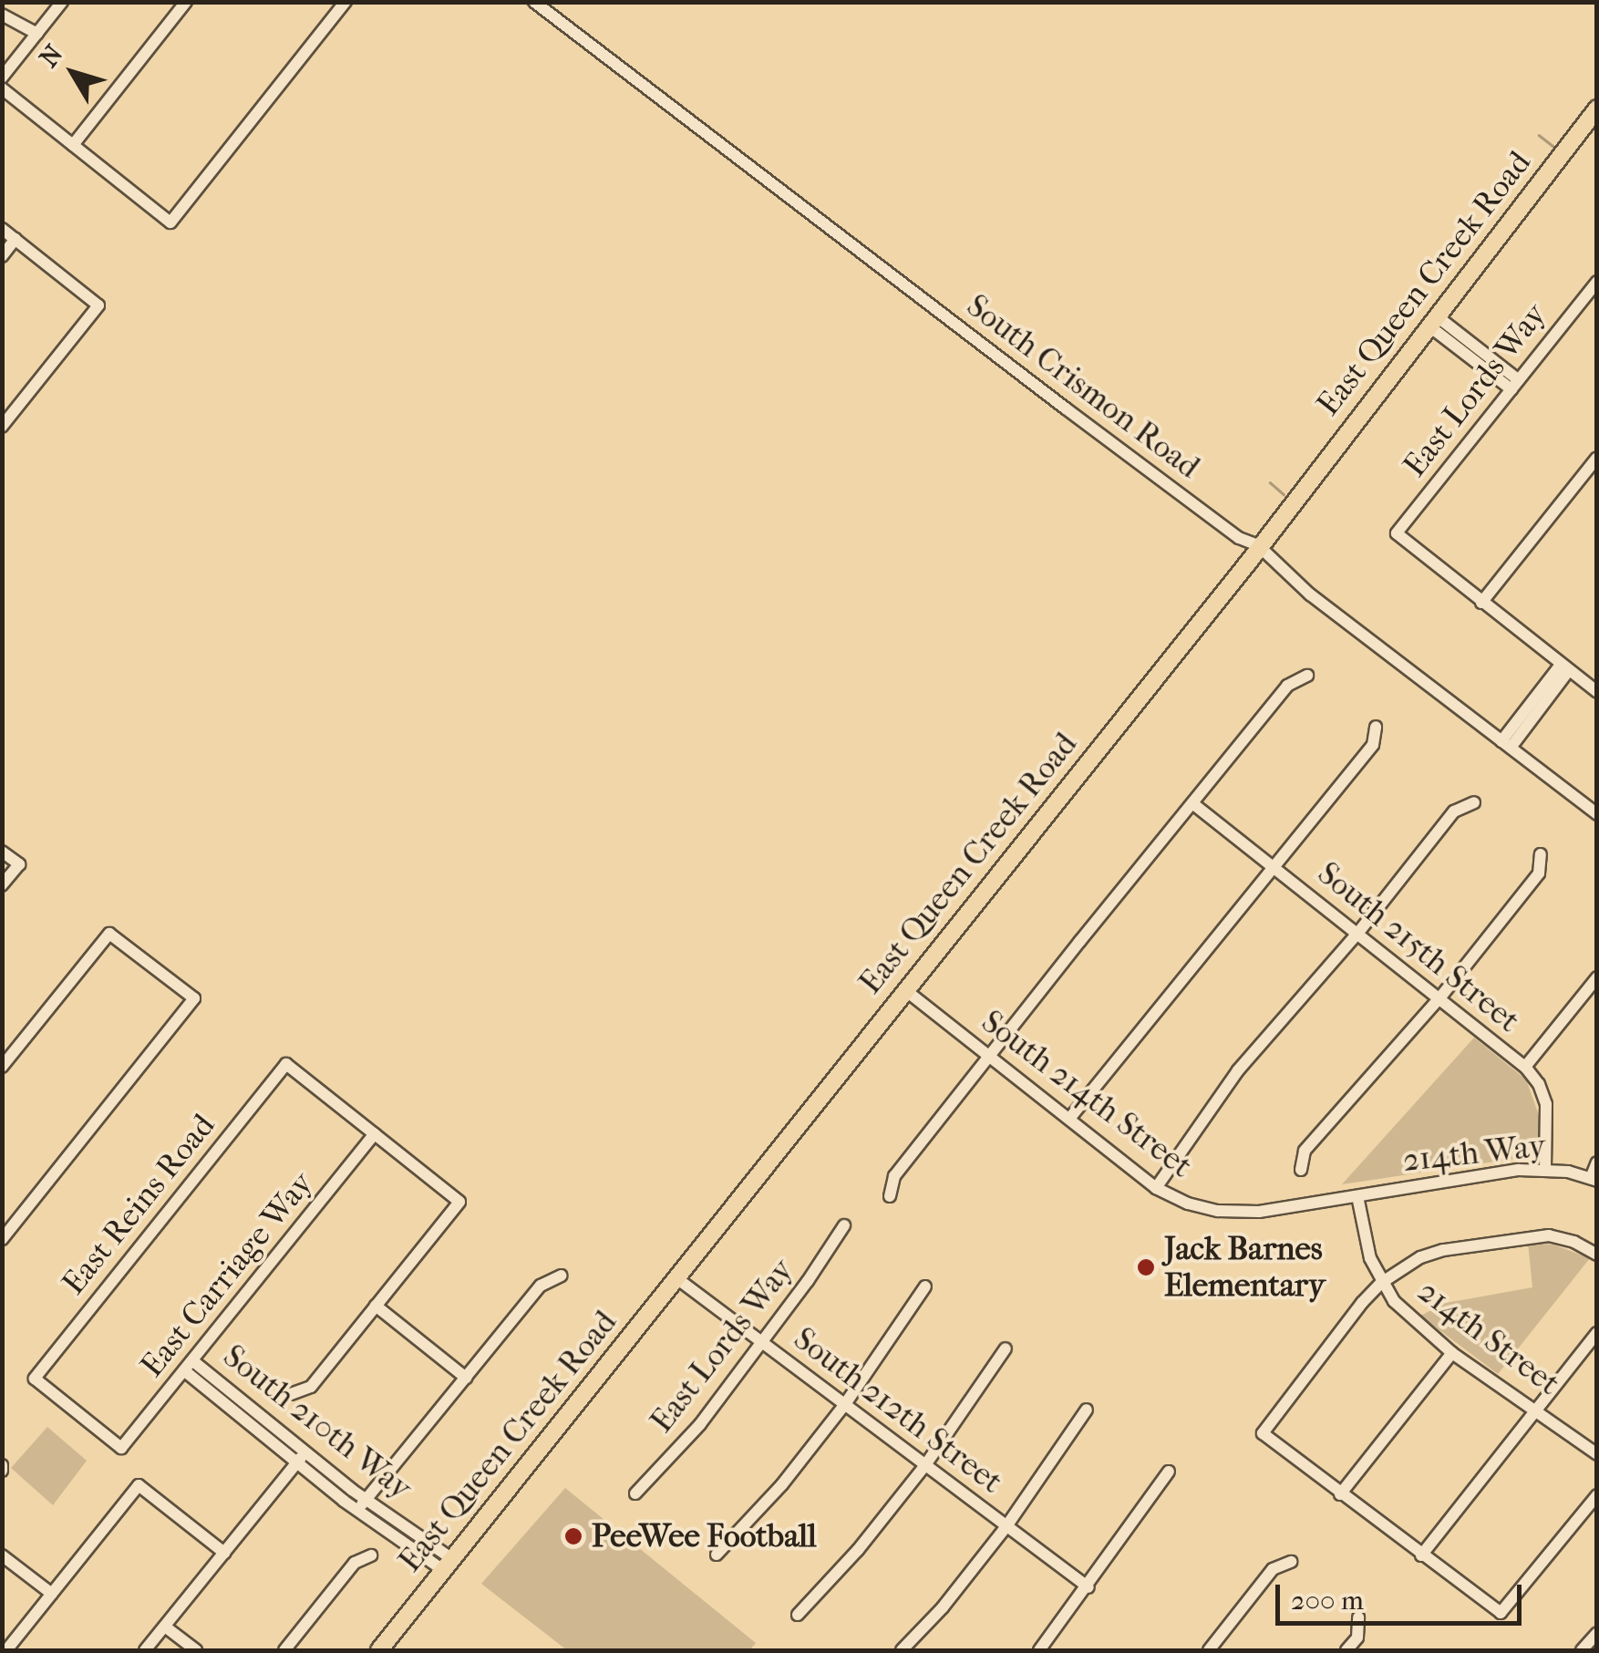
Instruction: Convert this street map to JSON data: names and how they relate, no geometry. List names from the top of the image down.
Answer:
{
  "streets": {
    "main road": ["East Queen Creek Road"],
    "street": [
      "South Crismon Road",
      "East Lords Way",
      "South 215th Street",
      "South 214th Street",
      "214th Way",
      "East Reins Road",
      "East Carriage Way",
      "214th Street",
      "South 212th Street",
      "South 210th Way"
    ]
  },
  "crossings": [
    ["East Queen Creek Road", "South Crismon Road"],
    ["East Queen Creek Road", "South 214th Street"],
    ["East Queen Creek Road", "South 212th Street"],
    ["East Queen Creek Road", "South 210th Way"],
    ["East Lords Way", "South 212th Street"],
    ["South 215th Street", "214th Way"],
    ["South 214th Street", "214th Way"],
    ["South 214th Street", "214th Street"],
    ["214th Way", "214th Street"],
    ["East Reins Road", "East Carriage Way"],
    ["East Carriage Way", "South 210th Way"]
  ],
  "places": ["Jack Barnes Elementary", "PeeWee Football"],
  "scale_bar": "200 m",
  "north": "top left"
}
